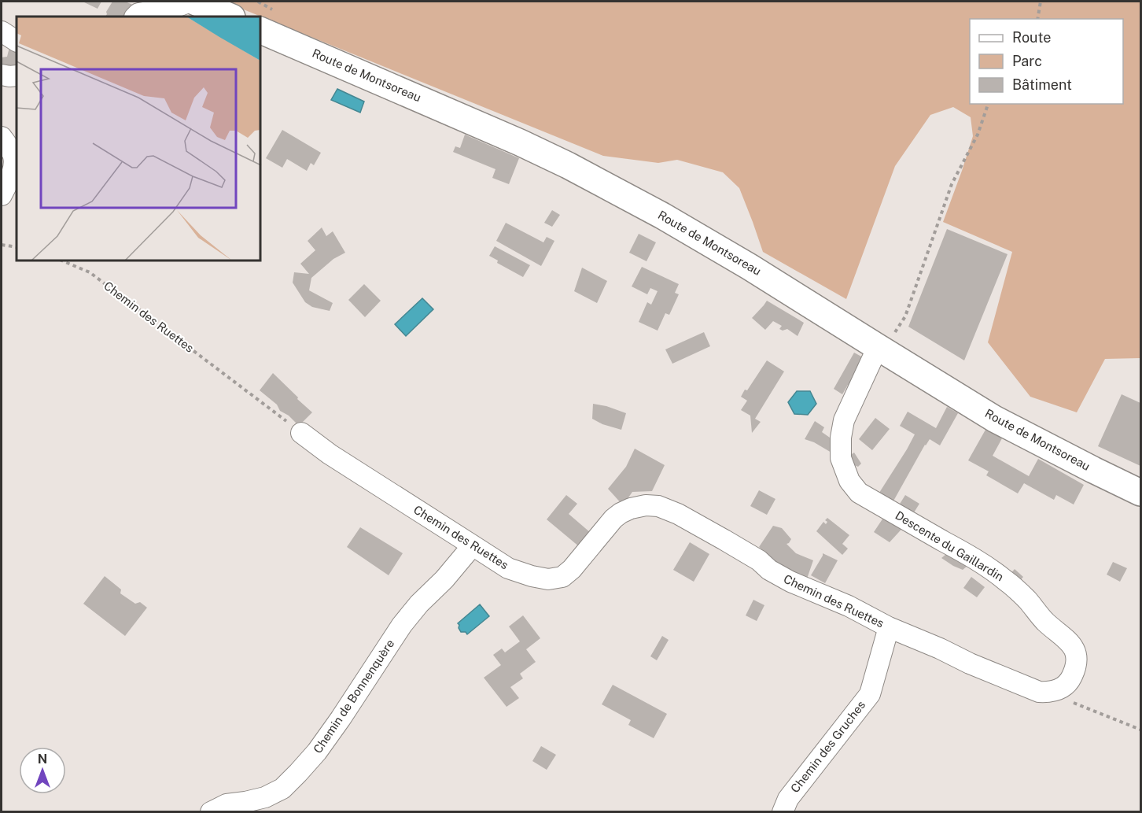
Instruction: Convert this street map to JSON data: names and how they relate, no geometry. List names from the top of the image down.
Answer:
{
  "streets": {
    "main road": ["Route de Montsoreau"],
    "street": [
      "Chemin des Ruettes",
      "Descente du Gaillardin",
      "Chemin de Bonnenquère",
      "Chemin des Gruches"
    ]
  },
  "crossings": [
    ["Route de Montsoreau", "Descente du Gaillardin"],
    ["Chemin des Ruettes", "Descente du Gaillardin"],
    ["Chemin des Ruettes", "Chemin de Bonnenquère"],
    ["Chemin des Ruettes", "Chemin des Gruches"]
  ],
  "legend": ["Route", "Parc", "Bâtiment"],
  "north": "top"
}
